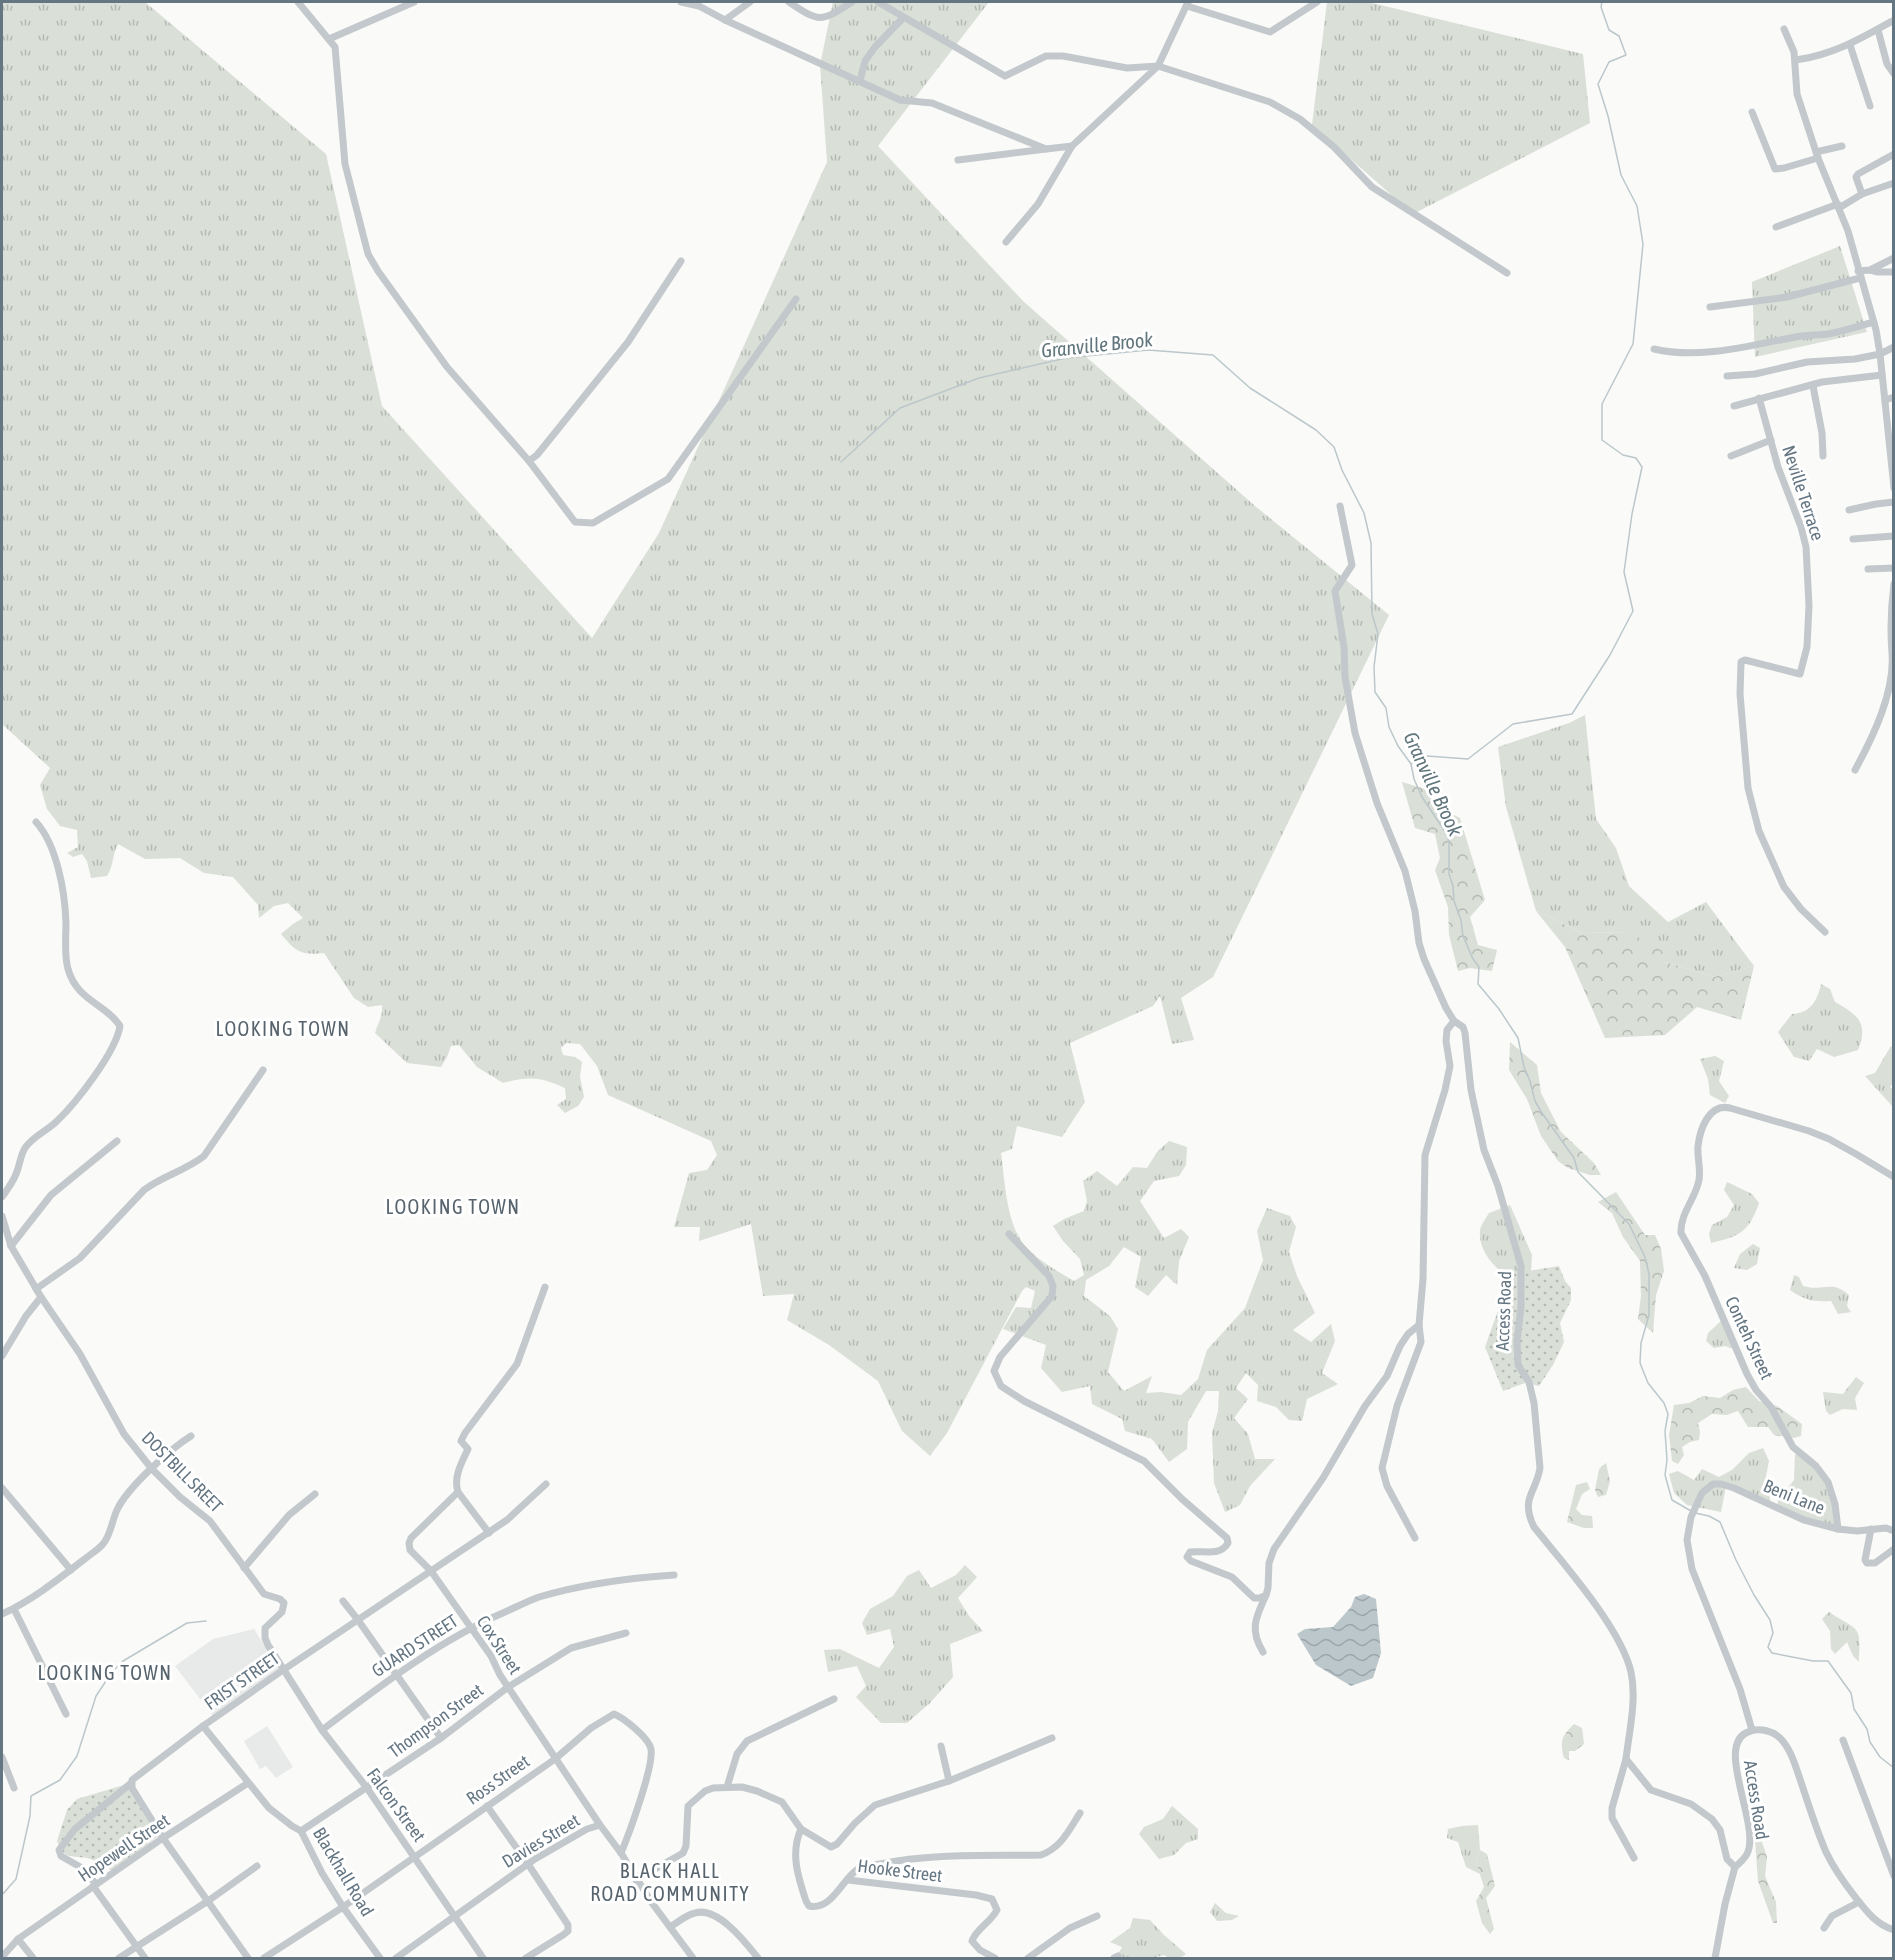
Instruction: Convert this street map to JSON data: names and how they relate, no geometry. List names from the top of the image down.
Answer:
{
  "streets": {
    "street": [
      "Neville Terrace",
      "Access Road",
      "Conteh Street",
      "DOSTBILL SREET",
      "Beni Lane",
      "Cox Street",
      "GUARD STREET",
      "FRIST STREET",
      "Thompson Street",
      "Ross Street",
      "Falcon Street",
      "Davies Street",
      "Hopewell Street",
      "Hooke Street",
      "Blackhall Road"
    ]
  },
  "crossings": [
    ["Access Road", "Beni Lane"],
    ["Conteh Street", "Beni Lane"],
    ["DOSTBILL SREET", "FRIST STREET"],
    ["DOSTBILL SREET", "Falcon Street"],
    ["Cox Street", "GUARD STREET"],
    ["Cox Street", "FRIST STREET"],
    ["Cox Street", "Thompson Street"],
    ["Cox Street", "Ross Street"],
    ["Cox Street", "Davies Street"],
    ["GUARD STREET", "Falcon Street"],
    ["FRIST STREET", "Falcon Street"],
    ["FRIST STREET", "Hopewell Street"],
    ["FRIST STREET", "Blackhall Road"],
    ["Thompson Street", "Falcon Street"],
    ["Thompson Street", "Blackhall Road"],
    ["Ross Street", "Falcon Street"],
    ["Ross Street", "Davies Street"],
    ["Ross Street", "Blackhall Road"],
    ["Falcon Street", "Davies Street"],
    ["Hopewell Street", "Blackhall Road"]
  ],
  "districts": [
    "LOOKING TOWN",
    "LOOKING TOWN",
    "LOOKING TOWN",
    "BLACK HALL ROAD COMMUNITY"
  ],
  "water": ["Granville Brook"]
}
